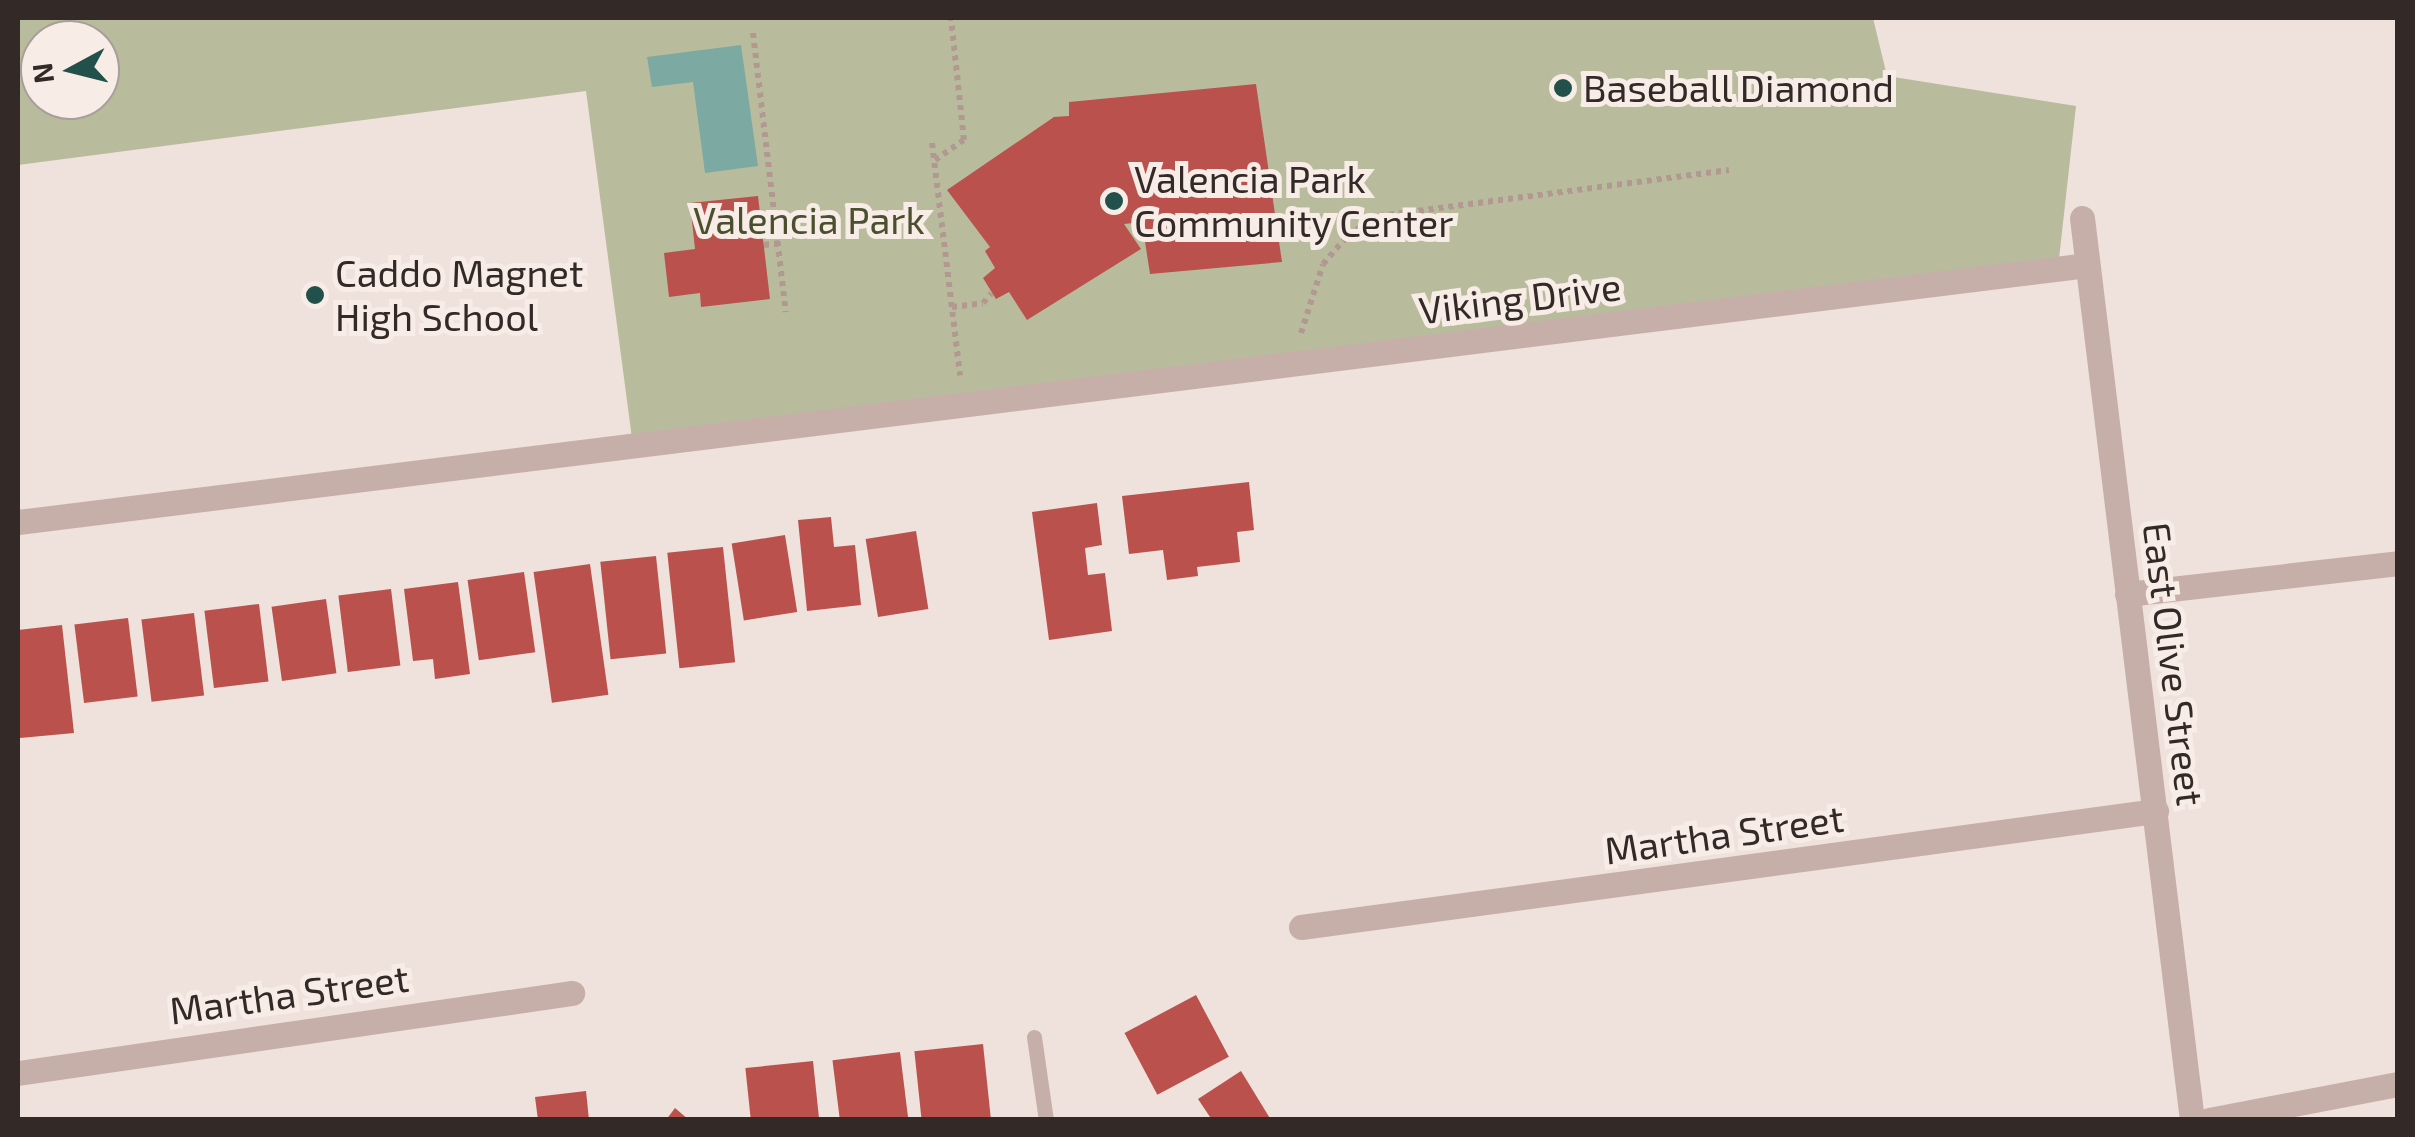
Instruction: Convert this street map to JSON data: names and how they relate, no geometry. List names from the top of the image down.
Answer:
{
  "streets": {
    "street": ["Viking Drive", "East Olive Street", "Martha Street"]
  },
  "crossings": [
    ["Viking Drive", "East Olive Street"],
    ["East Olive Street", "Martha Street"]
  ],
  "parks": ["Valencia Park"],
  "places": ["Baseball Diamond", "Valencia Park Community Center", "Caddo Magnet High School"],
  "north": "left"
}
